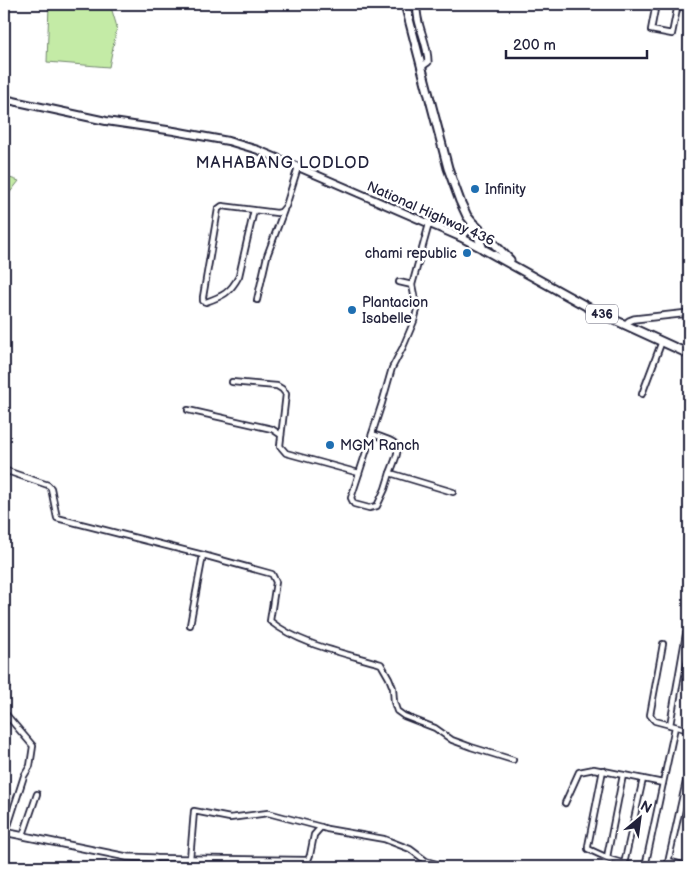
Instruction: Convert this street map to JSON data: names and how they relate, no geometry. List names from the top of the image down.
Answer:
{
  "streets": {
    "main road": ["National Highway 436", "436"]
  },
  "districts": ["MAHABANG LODLOD"],
  "places": [
    "Infinity",
    "chami republic",
    "Plantacion Isabelle",
    "MGM Ranch"
  ],
  "scale_bar": "200 m",
  "north": "top right"
}
